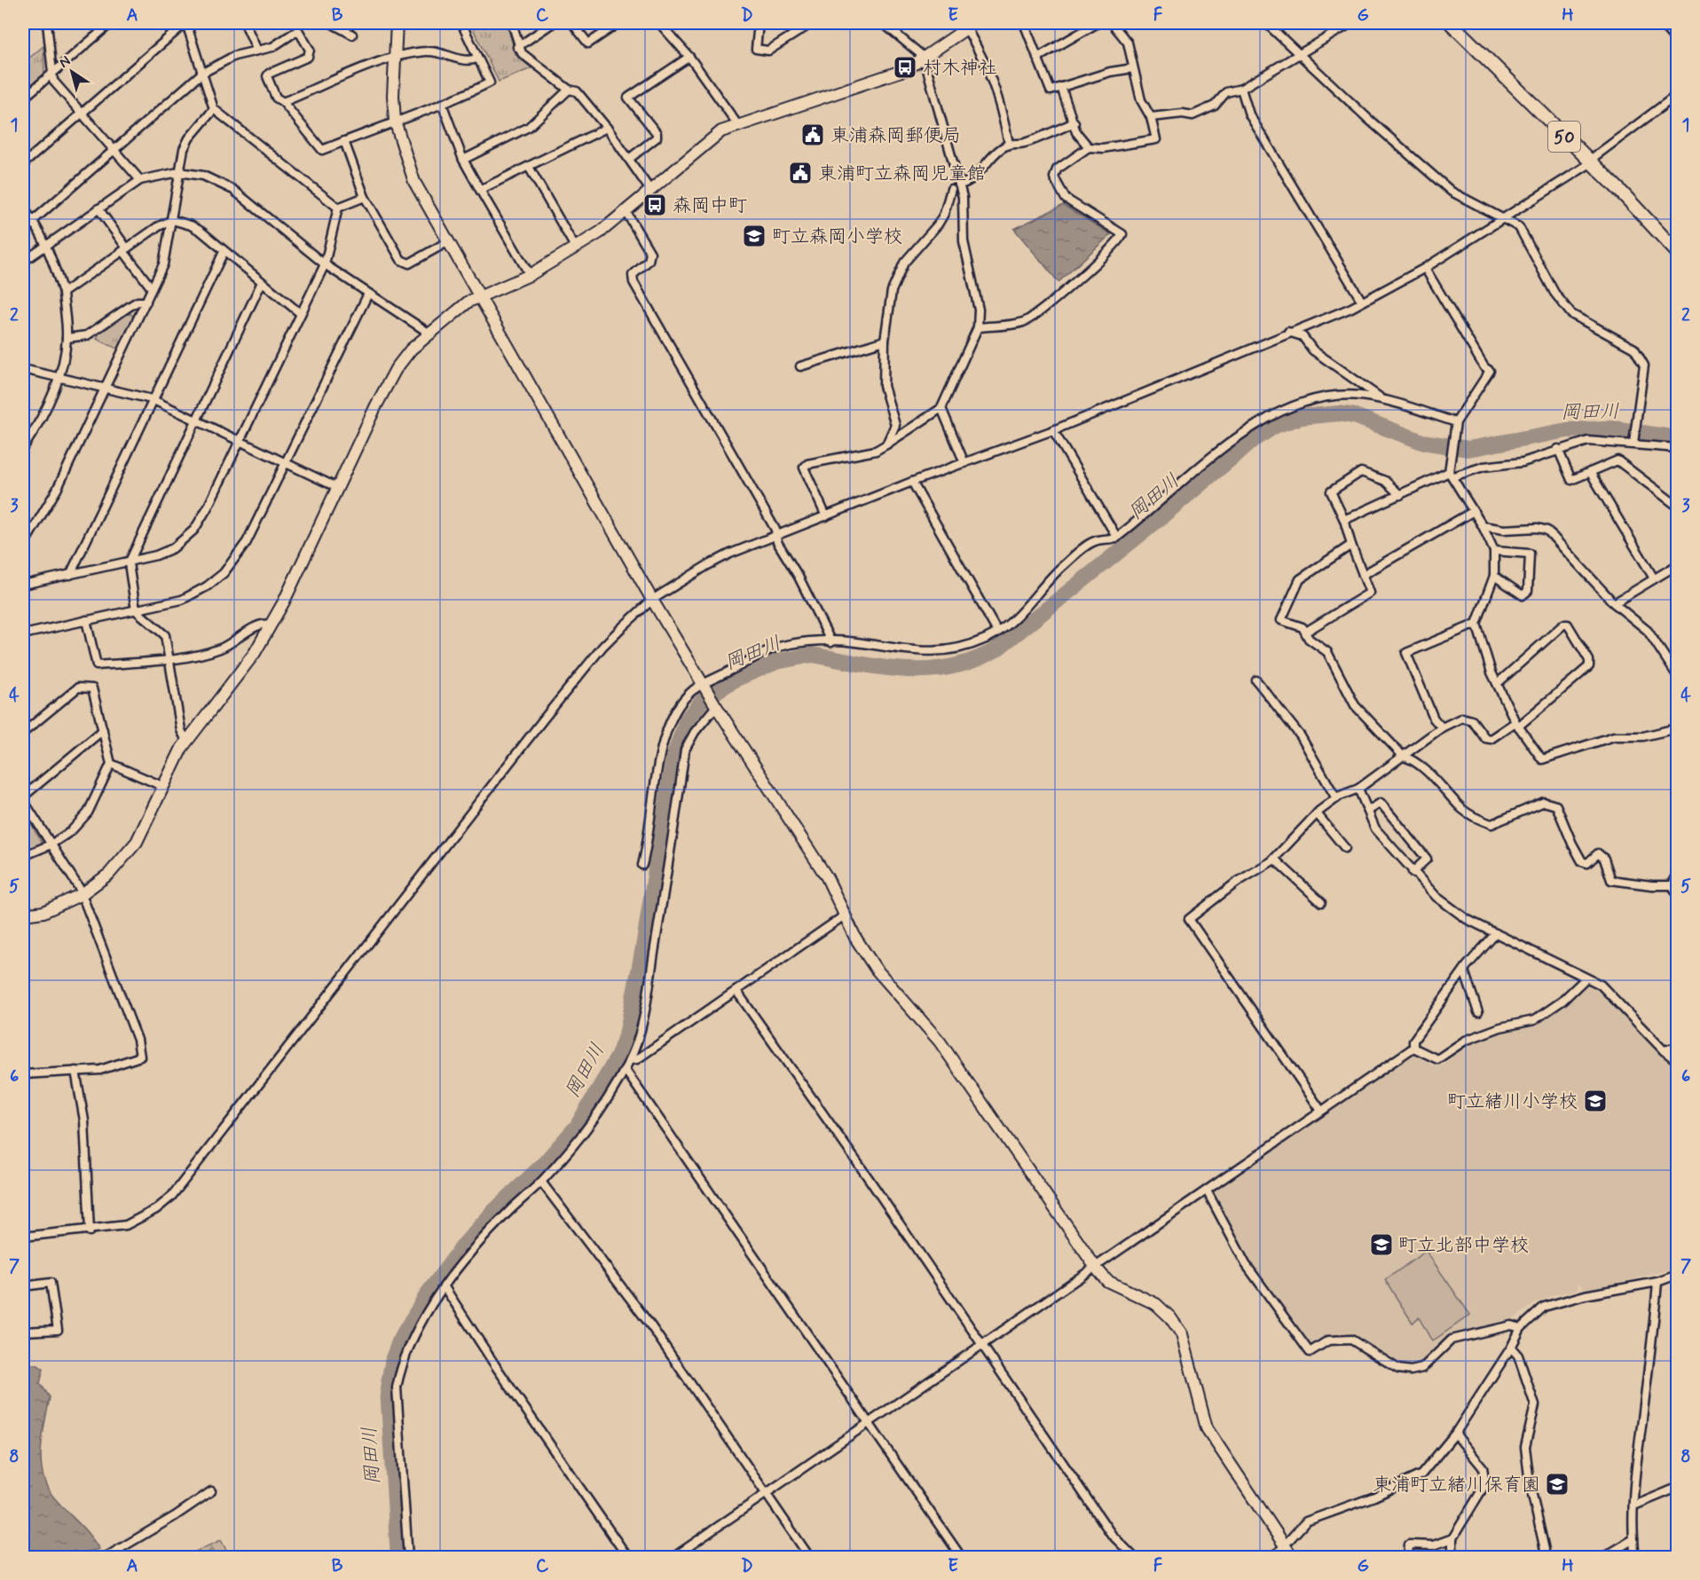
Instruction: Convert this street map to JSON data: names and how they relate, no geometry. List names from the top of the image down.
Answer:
{
  "streets": {
    "main road": ["50"]
  },
  "water": ["岡田川"],
  "places": {
    "bus stop": ["村木神社", "森岡中町"],
    "public building": ["東浦森岡郵便局", "東浦町立森岡児童館"],
    "school or university": [
      "町立森岡小学校",
      "町立緒川小学校",
      "町立北部中学校",
      "東浦町立緒川保育園"
    ]
  },
  "north": "top left",
  "grid": {
    "columns": [
      "A",
      "B",
      "C",
      "D",
      "E",
      "F",
      "G",
      "H"
    ],
    "rows": [
      "1",
      "2",
      "3",
      "4",
      "5",
      "6",
      "7",
      "8"
    ]
  }
}
